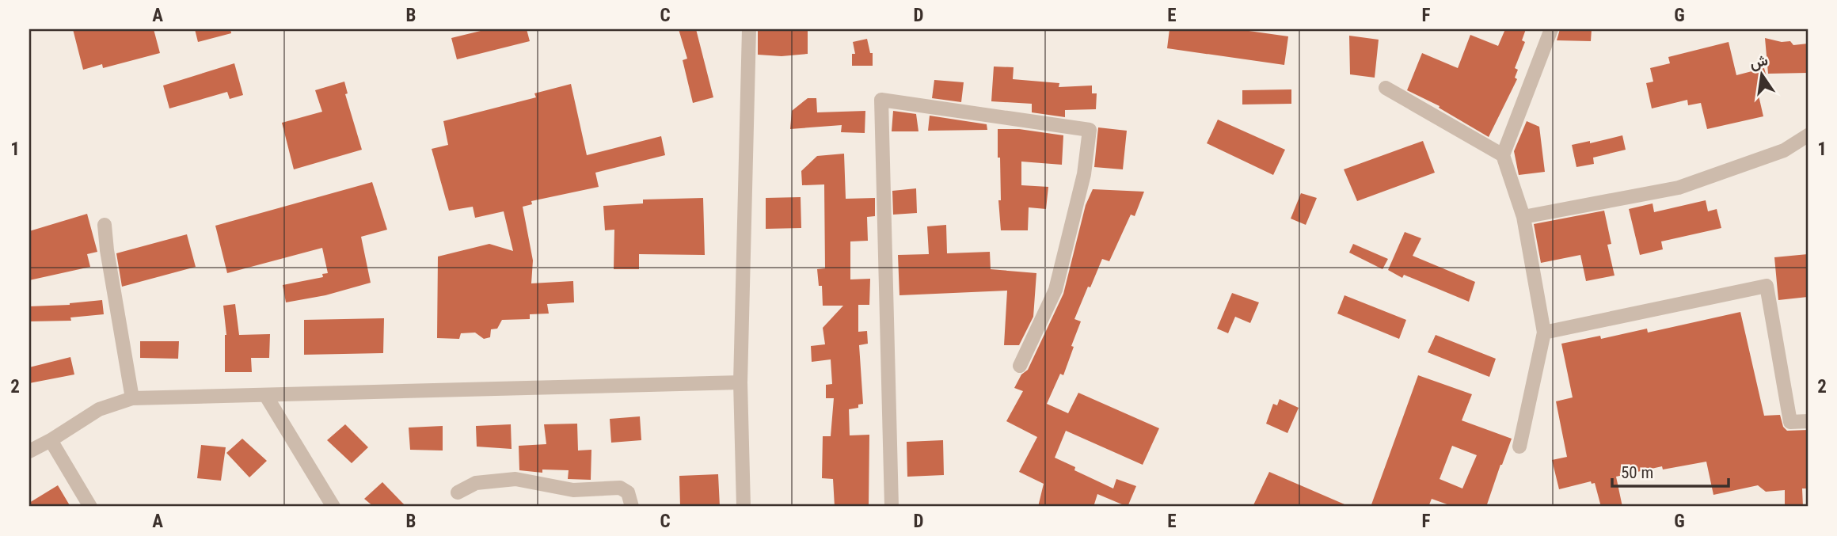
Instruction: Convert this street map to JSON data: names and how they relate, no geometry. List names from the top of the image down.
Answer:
{
  "scale_bar": "50 m",
  "north": "top",
  "grid": {
    "columns": [
      "A",
      "B",
      "C",
      "D",
      "E",
      "F",
      "G"
    ],
    "rows": ["1", "2"]
  }
}
